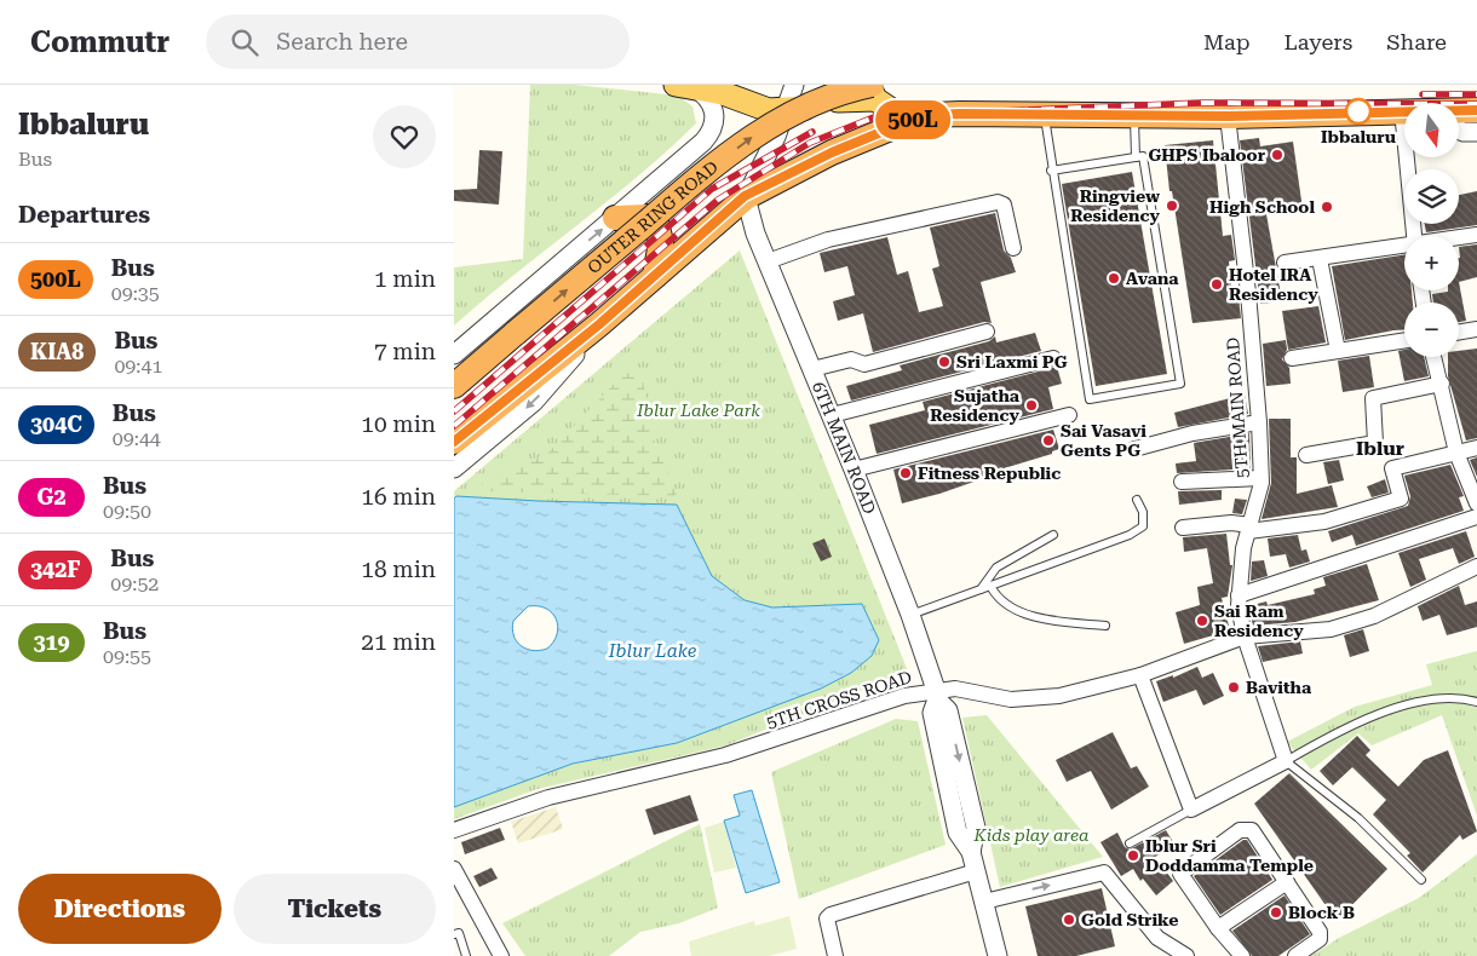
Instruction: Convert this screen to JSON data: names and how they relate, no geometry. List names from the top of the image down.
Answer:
{
  "streets": {
    "highway": ["OUTER RING ROAD"],
    "street": ["5TH MAIN ROAD", "6TH MAIN ROAD", "5TH CROSS ROAD"]
  },
  "crossings": [
    ["5TH MAIN ROAD", "5TH CROSS ROAD"],
    ["6TH MAIN ROAD", "5TH CROSS ROAD"]
  ],
  "districts": ["Iblur"],
  "water": ["Iblur Lake"],
  "parks": ["Iblur Lake Park", "Kids play area"],
  "places": [
    "Ibbaluru",
    "GHPS Ibaloor",
    "Ringview Residency",
    "High School",
    "Avana",
    "Hotel IRA Residency",
    "Sri Laxmi PG",
    "Sujatha Residency",
    "Sai Vasavi Gents PG",
    "Fitness Republic",
    "Sai Ram Residency",
    "Bavitha",
    "Iblur Sri Doddamma Temple",
    "Block B",
    "Gold Strike"
  ],
  "lines": ["bus line 500L"],
  "north": "bottom",
  "page": {
    "header": "Commutr",
    "search": "Search here",
    "nav": ["Map", "Layers", "Share"],
    "heading": [
      ["Ibbaluru", "Bus"],
      "Departures"
    ],
    "on_map": "500L",
    "map_buttons": ["+", "−"],
    "list": [
      {
        "mark": "500L",
        "name": "Bus",
        "note": "09:35",
        "value": "1 min"
      },
      {
        "mark": "KIA8",
        "name": "Bus",
        "note": "09:41",
        "value": "7 min"
      },
      {
        "mark": "304C",
        "name": "Bus",
        "note": "09:44",
        "value": "10 min"
      },
      {
        "mark": "G2",
        "name": "Bus",
        "note": "09:50",
        "value": "16 min"
      },
      {
        "mark": "342F",
        "name": "Bus",
        "note": "09:52",
        "value": "18 min"
      },
      {
        "mark": "319",
        "name": "Bus",
        "note": "09:55",
        "value": "21 min"
      }
    ],
    "buttons": ["Directions", "Tickets"]
  }
}
